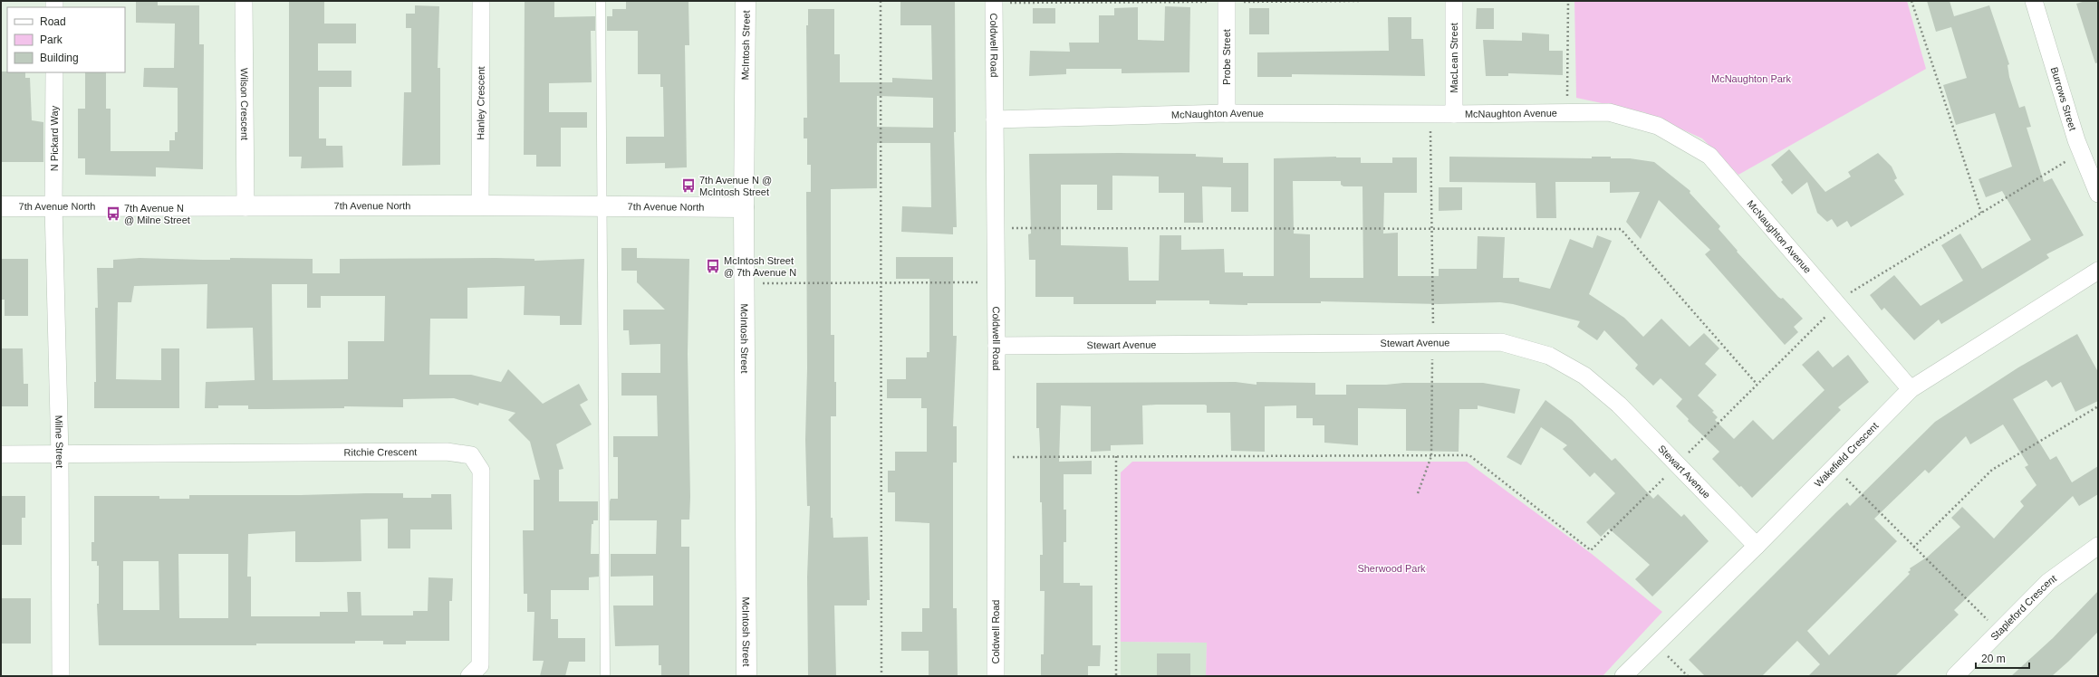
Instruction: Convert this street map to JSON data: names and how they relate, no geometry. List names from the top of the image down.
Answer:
{
  "streets": {
    "street": [
      "McIntosh Street",
      "Coldwell Road",
      "Probe Street",
      "MacLean Street",
      "Burrows Street",
      "Hanley Crescent",
      "Wilson Crescent",
      "McNaughton Avenue",
      "N Pickard Way",
      "7th Avenue North",
      "Stewart Avenue",
      "Milne Street",
      "Ritchie Crescent",
      "Wakefield Crescent",
      "Stapleford Crescent"
    ]
  },
  "crossings": [
    ["McIntosh Street", "7th Avenue North"],
    ["Coldwell Road", "McNaughton Avenue"],
    ["Coldwell Road", "Stewart Avenue"],
    ["Probe Street", "McNaughton Avenue"],
    ["MacLean Street", "McNaughton Avenue"],
    ["Hanley Crescent", "7th Avenue North"],
    ["Wilson Crescent", "7th Avenue North"],
    ["McNaughton Avenue", "Wakefield Crescent"],
    ["N Pickard Way", "7th Avenue North"],
    ["N Pickard Way", "Milne Street"],
    ["7th Avenue North", "Milne Street"],
    ["Stewart Avenue", "Wakefield Crescent"],
    ["Milne Street", "Ritchie Crescent"]
  ],
  "parks": ["McNaughton Park", "Sherwood Park"],
  "places": {
    "bus stop": ["7th Avenue N @ McIntosh Street", "7th Avenue N @ Milne Street", "McIntosh Street @ 7th Avenue N"]
  },
  "legend": ["Road", "Park", "Building"],
  "scale_bar": "20 m"
}
